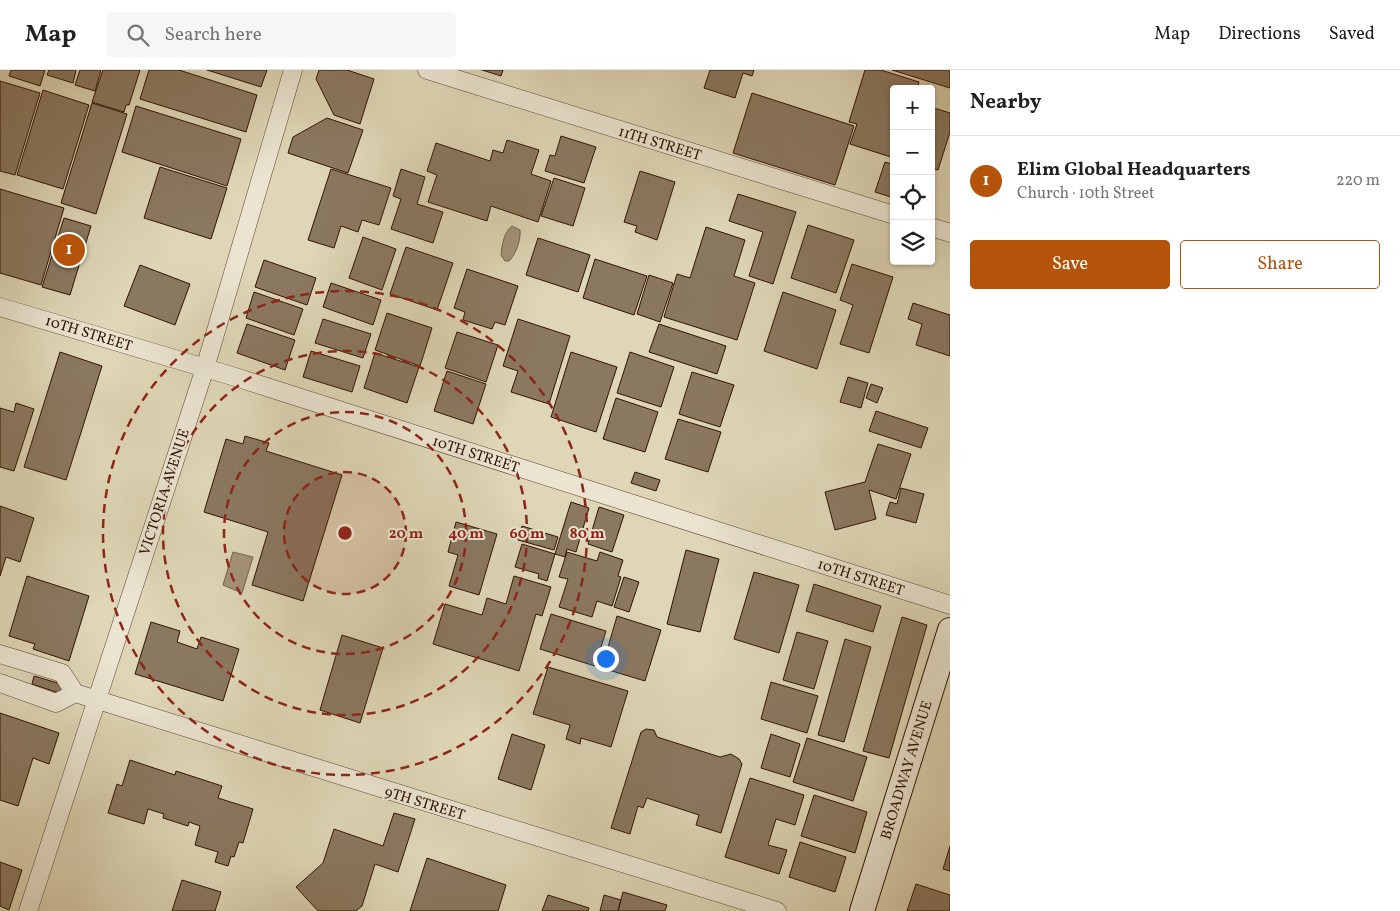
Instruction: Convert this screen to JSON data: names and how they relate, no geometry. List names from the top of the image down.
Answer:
{
  "streets": {
    "street": [
      "11TH STREET",
      "10TH STREET",
      "VICTORIA AVENUE",
      "BROADWAY AVENUE",
      "9TH STREET"
    ]
  },
  "crossings": [
    ["10TH STREET", "VICTORIA AVENUE"],
    ["VICTORIA AVENUE", "9TH STREET"]
  ],
  "page": {
    "header": "Map",
    "search": "Search here",
    "nav": ["Map", "Directions", "Saved"],
    "heading": "Nearby",
    "map_buttons": ["+", "−"],
    "list": [
      {
        "mark": "1",
        "name": "Elim Global Headquarters",
        "note": "Church · 10th Street",
        "value": "220 m"
      }
    ],
    "buttons": ["Save", "Share"],
    "pins": "1"
  },
  "rings": [
    "20 m",
    "40 m",
    "60 m",
    "80 m"
  ]
}
